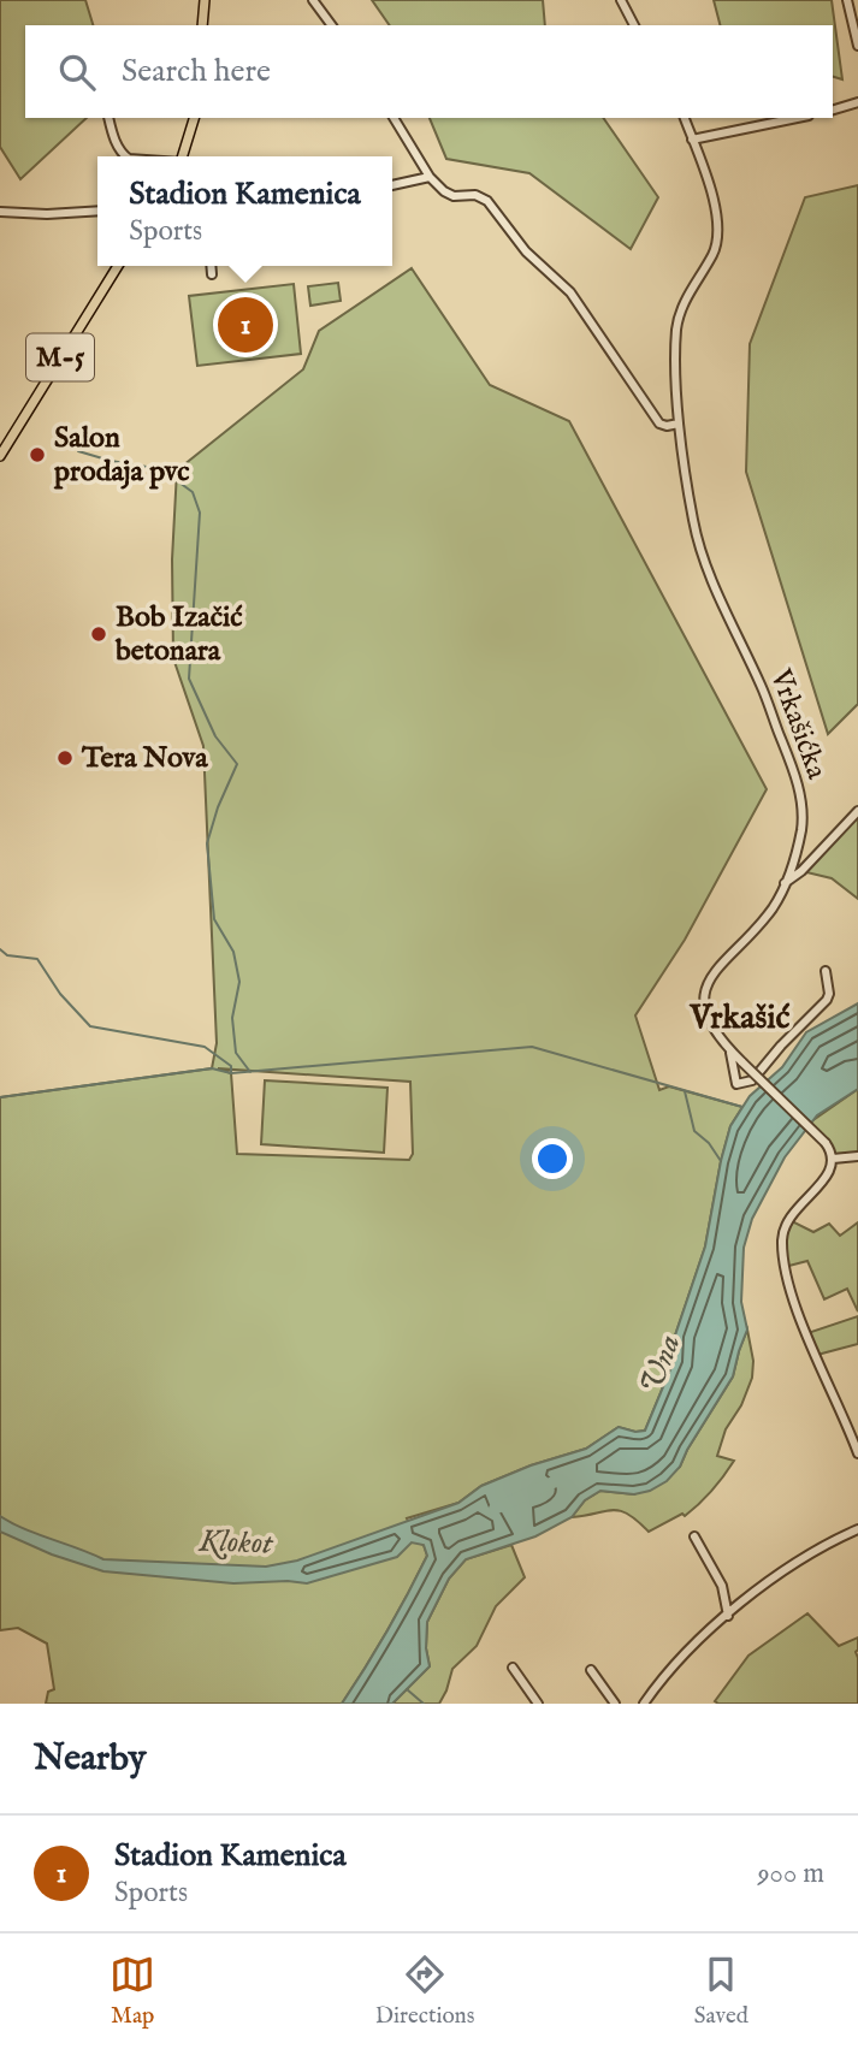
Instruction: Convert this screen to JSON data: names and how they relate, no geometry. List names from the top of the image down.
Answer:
{
  "streets": {
    "main road": ["M-5"],
    "street": ["Vrkašićka"]
  },
  "districts": ["Vrkašić"],
  "water": ["Una", "Klokot"],
  "places": ["Salon prodaja pvc", "Bob Izačić betonara", "Tera Nova"],
  "page": {
    "search": "Search here",
    "popup": ["Stadion Kamenica", "Sports"],
    "pins": "1",
    "heading": "Nearby",
    "list": [
      {
        "mark": "1",
        "name": "Stadion Kamenica",
        "note": "Sports",
        "value": "900 m"
      }
    ],
    "nav": ["Map", "Directions", "Saved"]
  }
}
